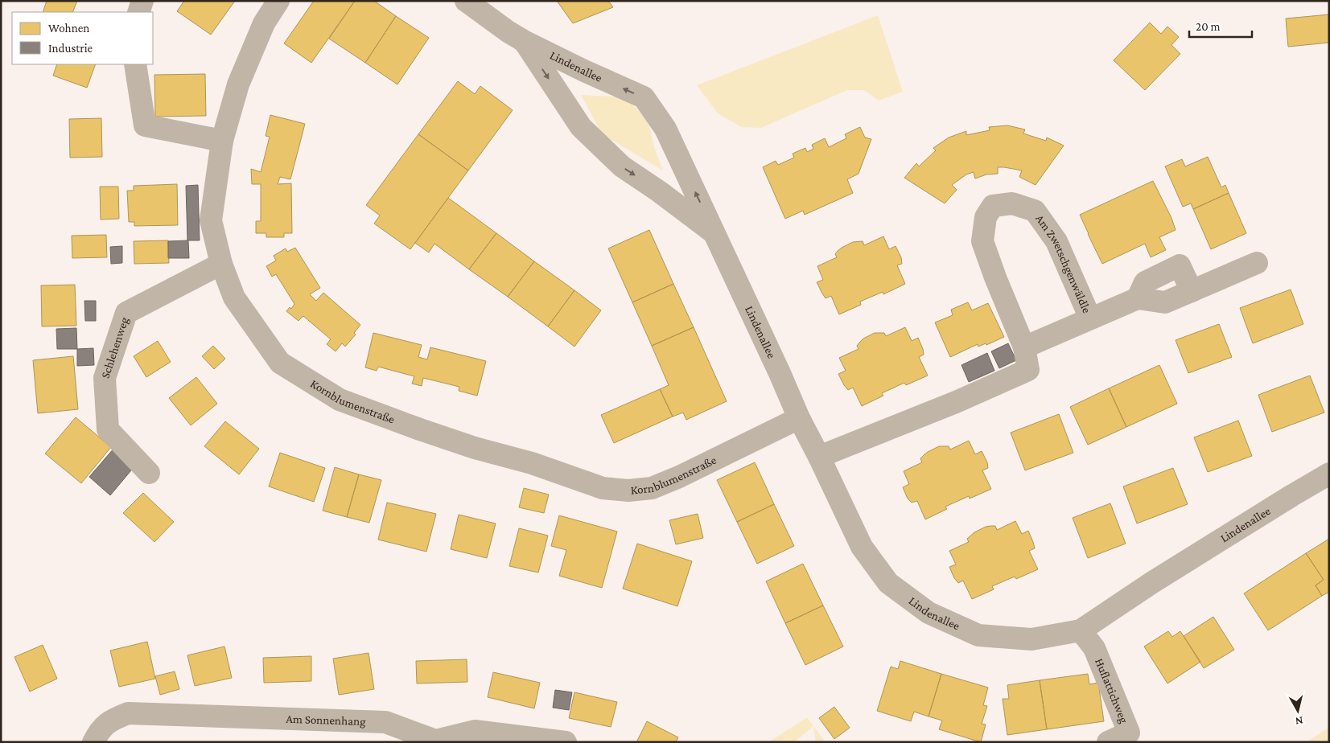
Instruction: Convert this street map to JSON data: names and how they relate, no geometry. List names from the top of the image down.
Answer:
{
  "streets": {
    "street": [
      "Lindenallee",
      "Am Zwetschgenwäldle",
      "Schlehenweg",
      "Kornblumenstraße",
      "Huflattichweg",
      "Am Sonnenhang"
    ]
  },
  "crossings": [
    ["Lindenallee", "Am Zwetschgenwäldle"],
    ["Lindenallee", "Kornblumenstraße"],
    ["Lindenallee", "Huflattichweg"],
    ["Schlehenweg", "Kornblumenstraße"]
  ],
  "legend": ["Wohnen", "Industrie"],
  "scale_bar": "20 m",
  "north": "bottom"
}
